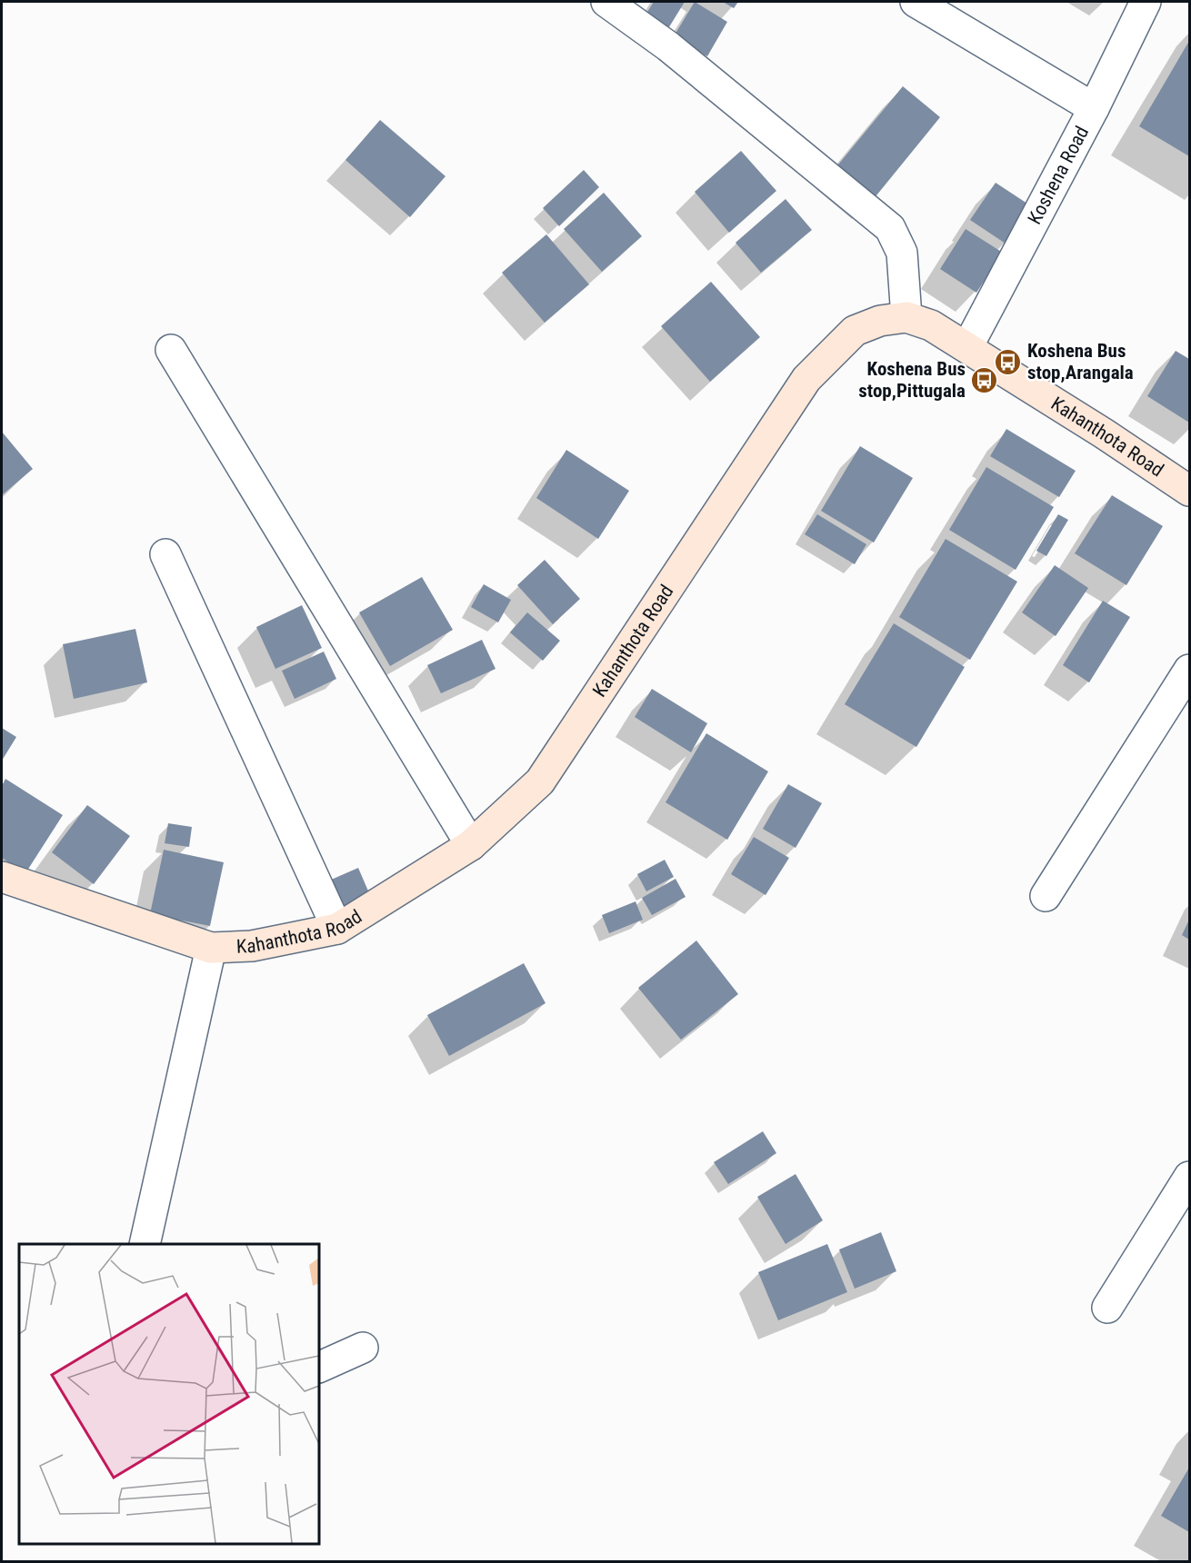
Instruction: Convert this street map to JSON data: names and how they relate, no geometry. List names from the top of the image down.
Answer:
{
  "streets": {
    "main road": ["Kahanthota Road"],
    "street": ["Koshena Road"]
  },
  "crossings": [
    ["Koshena Road", "Kahanthota Road"]
  ],
  "places": {
    "bus stop": ["Koshena Bus stop,Arangala", "Koshena Bus stop,Pittugala"]
  }
}
